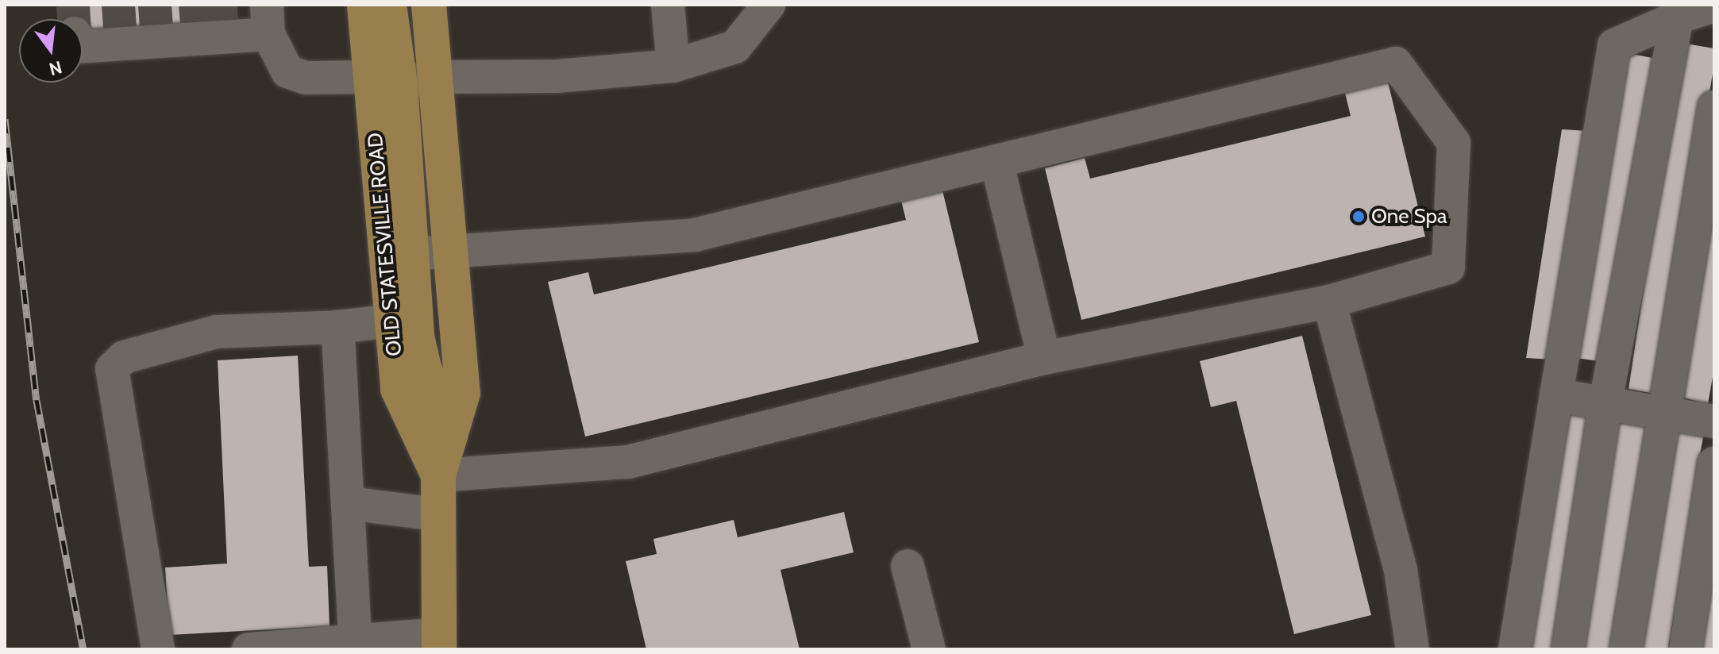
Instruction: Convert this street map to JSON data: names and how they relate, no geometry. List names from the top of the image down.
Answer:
{
  "streets": {
    "main road": ["OLD STATESVILLE ROAD"]
  },
  "places": ["One Spa"],
  "north": "bottom"
}
